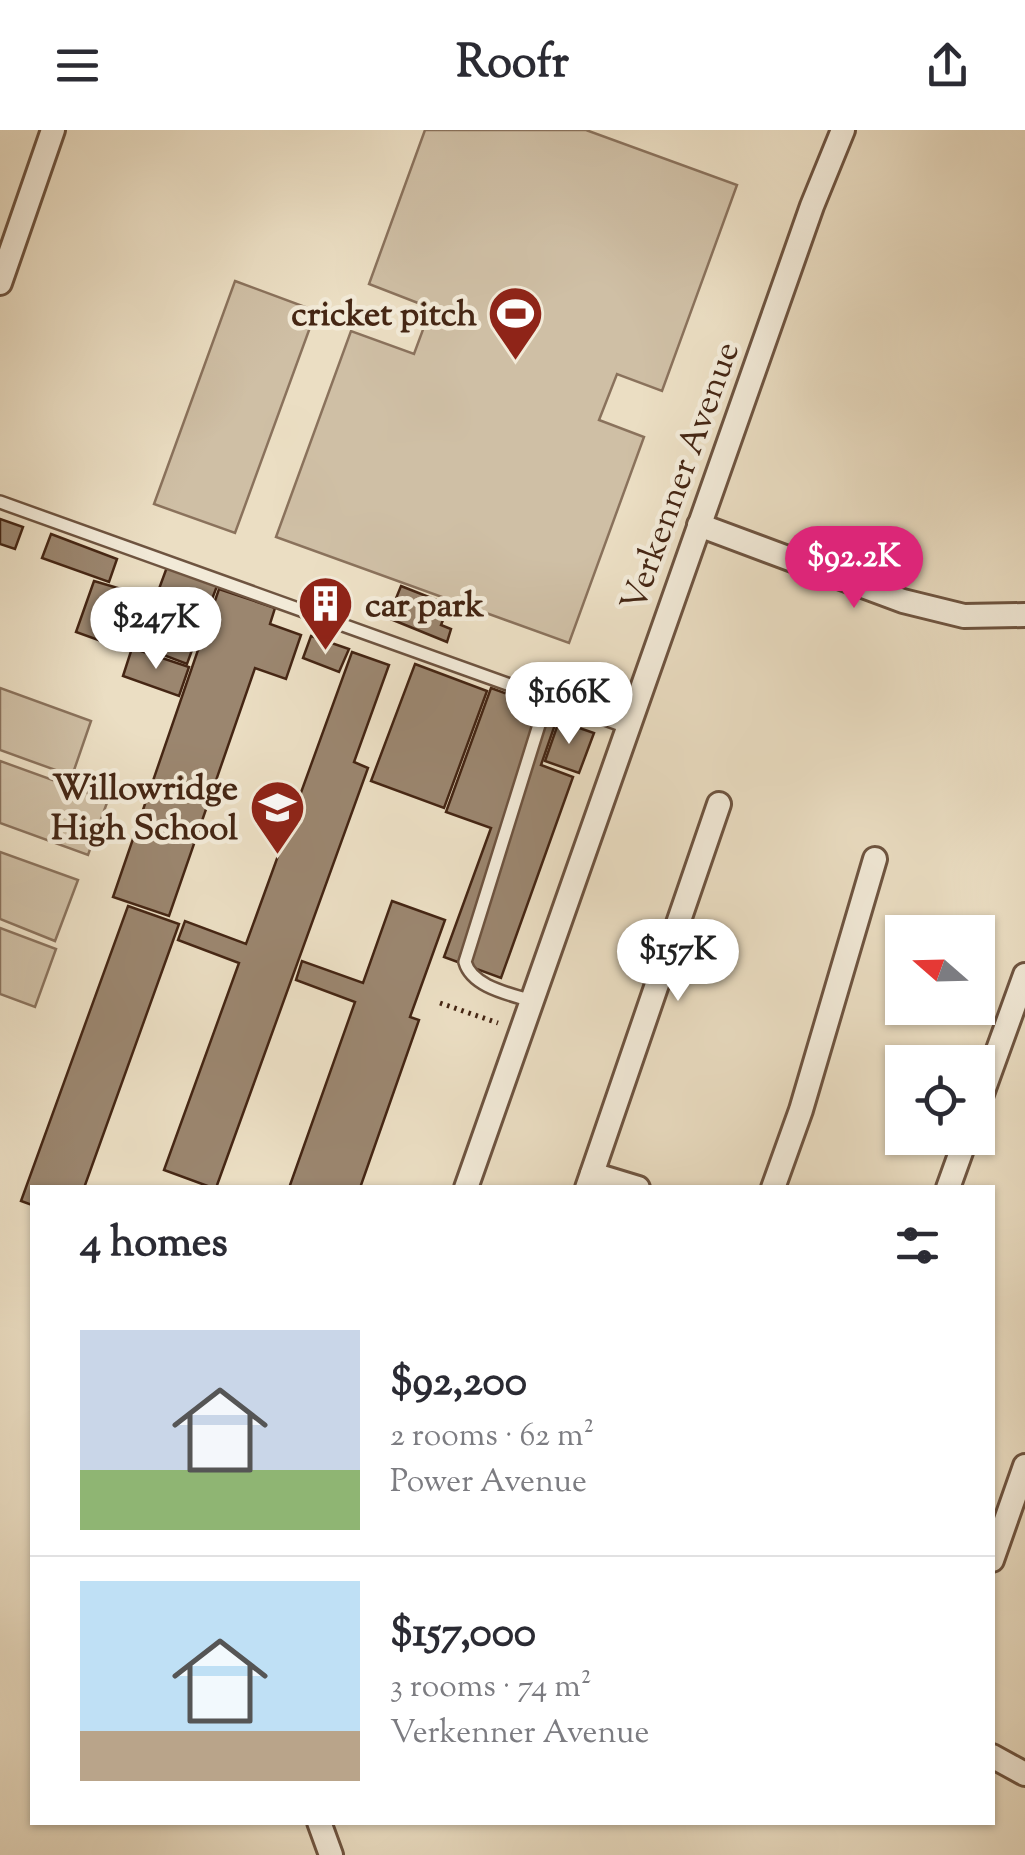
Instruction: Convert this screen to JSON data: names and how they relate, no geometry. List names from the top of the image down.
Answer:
{
  "streets": {
    "street": ["Verkenner Avenue"]
  },
  "places": {
    "sports": ["cricket pitch"],
    "building": ["car park"],
    "school or university": ["Willowridge High School"]
  },
  "north": "left",
  "page": {
    "header": "Roofr",
    "price": [
      "$92.2K",
      "$247K",
      "$166K",
      "$157K"
    ],
    "heading": "4 homes",
    "list": [
      {
        "name": "$92,200",
        "note": "2 rooms · 62 m² · Power Avenue"
      },
      {
        "name": "$157,000",
        "note": "3 rooms · 74 m² · Verkenner Avenue"
      }
    ]
  }
}
